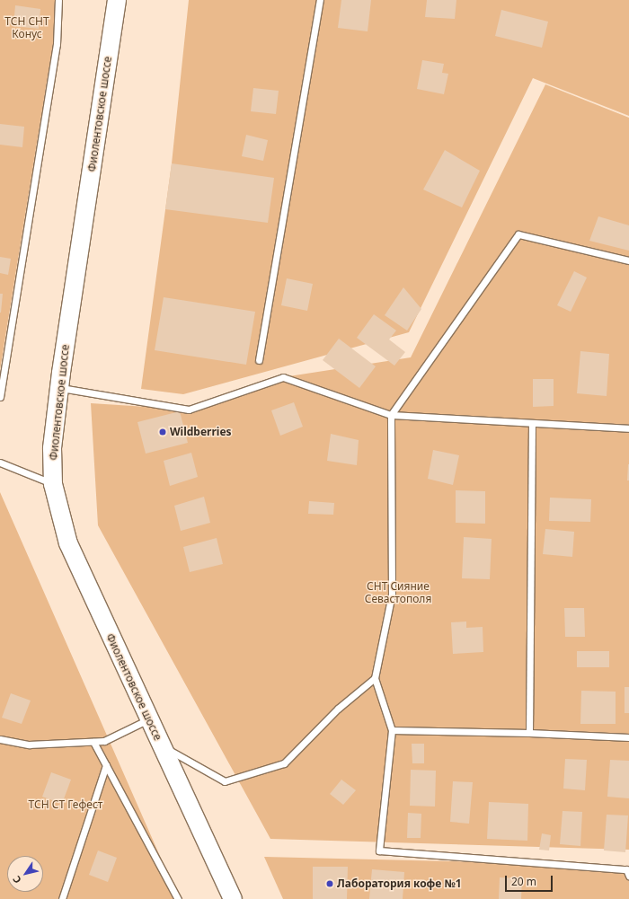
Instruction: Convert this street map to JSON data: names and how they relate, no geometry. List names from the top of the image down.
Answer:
{
  "streets": {
    "main road": ["Фиолентовское шоссе"]
  },
  "parks": ["ТСН СНТ Конус", "СНТ Сияние Севастополя", "ТСН СТ Гефест"],
  "places": ["Wildberries", "Лаборатория кофе №1"],
  "scale_bar": "20 m",
  "north": "bottom left"
}
